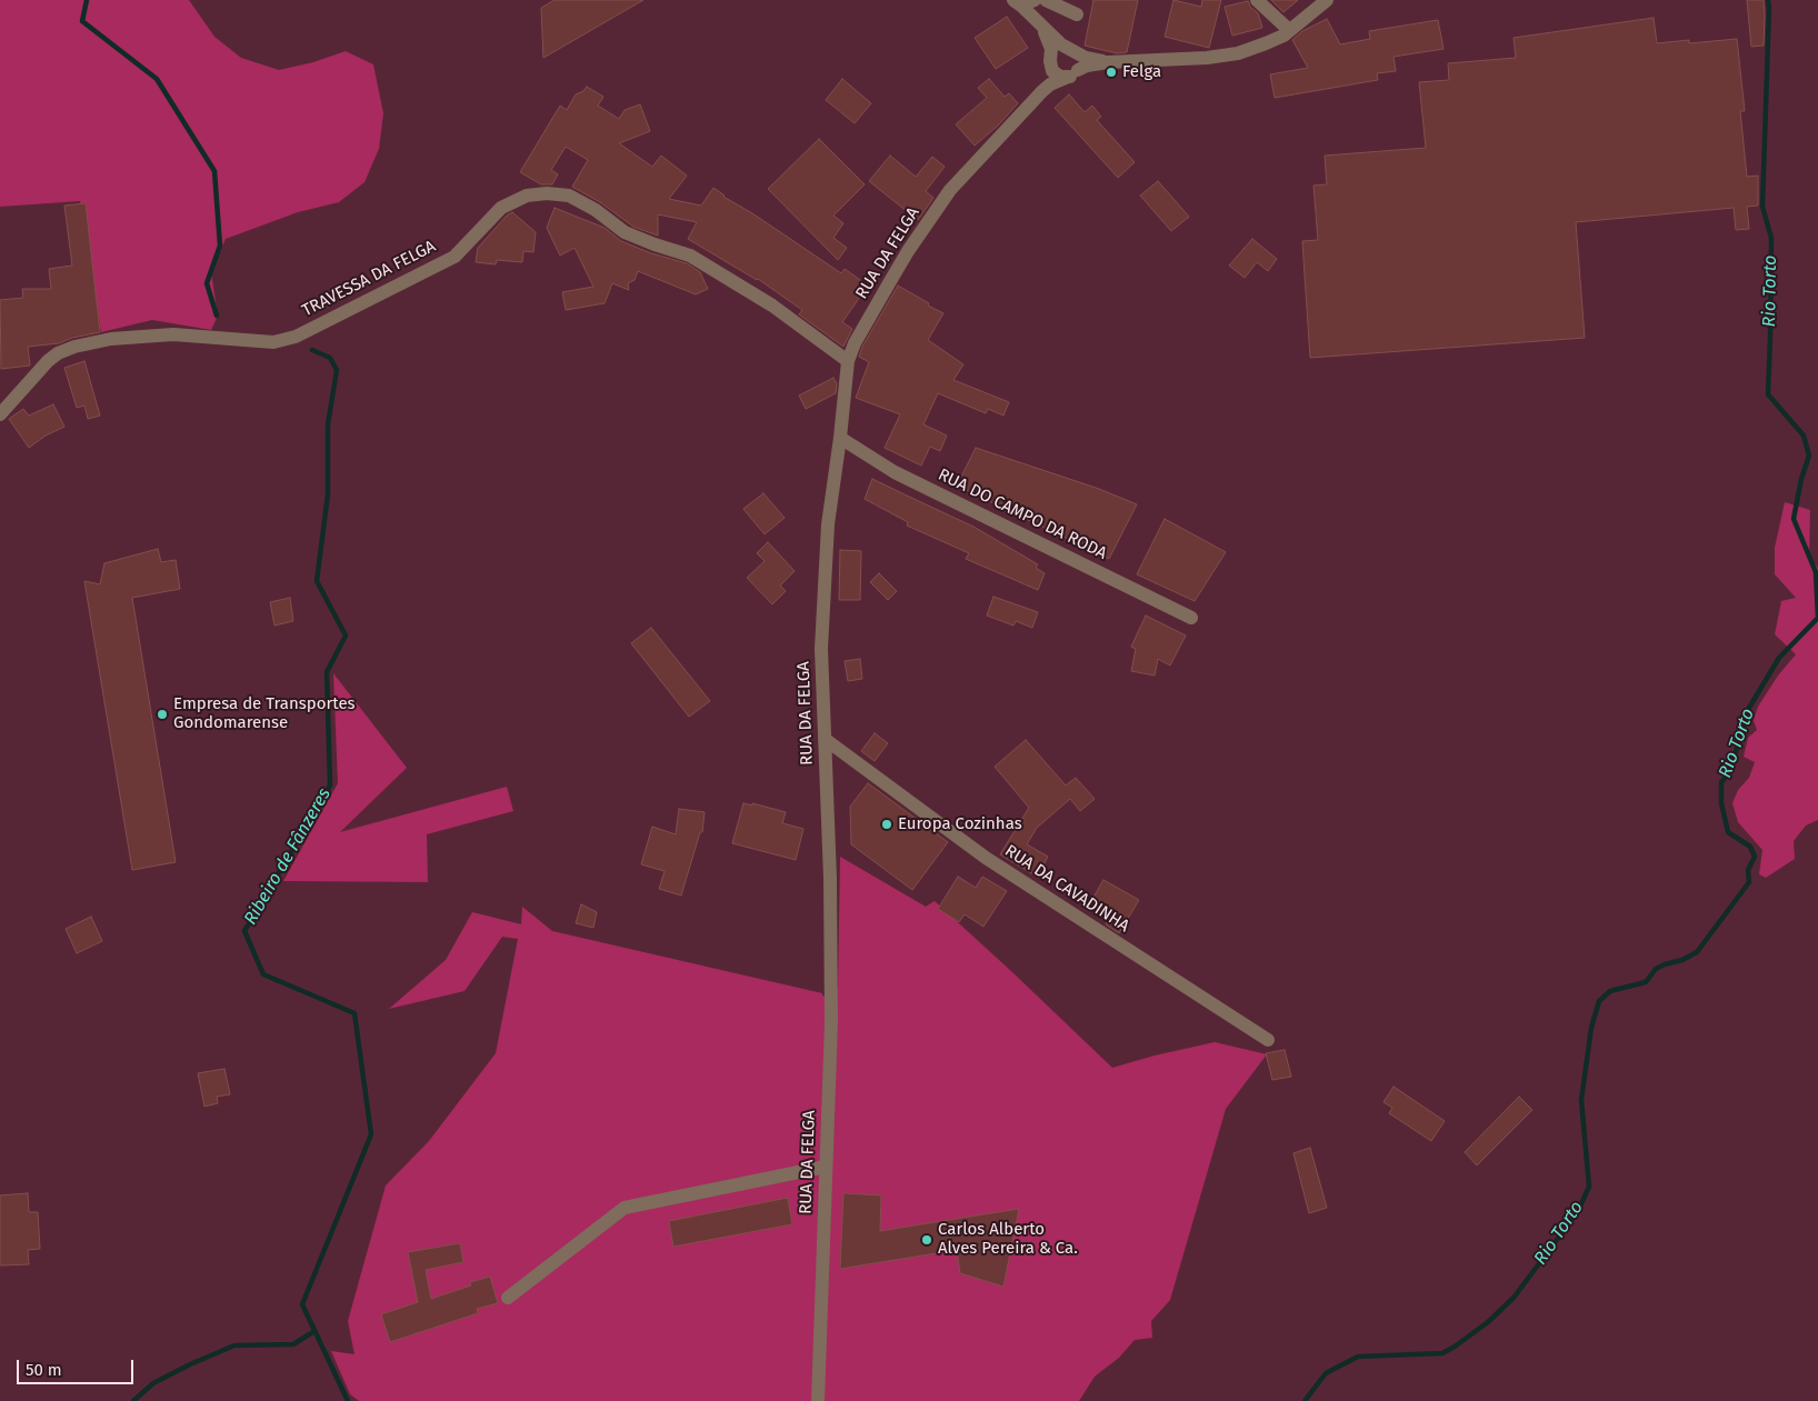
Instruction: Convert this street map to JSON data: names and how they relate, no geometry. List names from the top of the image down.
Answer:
{
  "streets": {
    "street": [
      "RUA DA FELGA",
      "TRAVESSA DA FELGA",
      "RUA DO CAMPO DA RODA",
      "RUA DA CAVADINHA"
    ]
  },
  "crossings": [
    ["RUA DA FELGA", "TRAVESSA DA FELGA"],
    ["RUA DA FELGA", "RUA DO CAMPO DA RODA"],
    ["RUA DA FELGA", "RUA DA CAVADINHA"]
  ],
  "water": ["Rio Torto", "Ribeiro de Fânzeres"],
  "places": [
    "Felga",
    "Empresa de Transportes Gondomarense",
    "Europa Cozinhas",
    "Carlos Alberto Alves Pereira & Ca."
  ],
  "scale_bar": "50 m"
}
